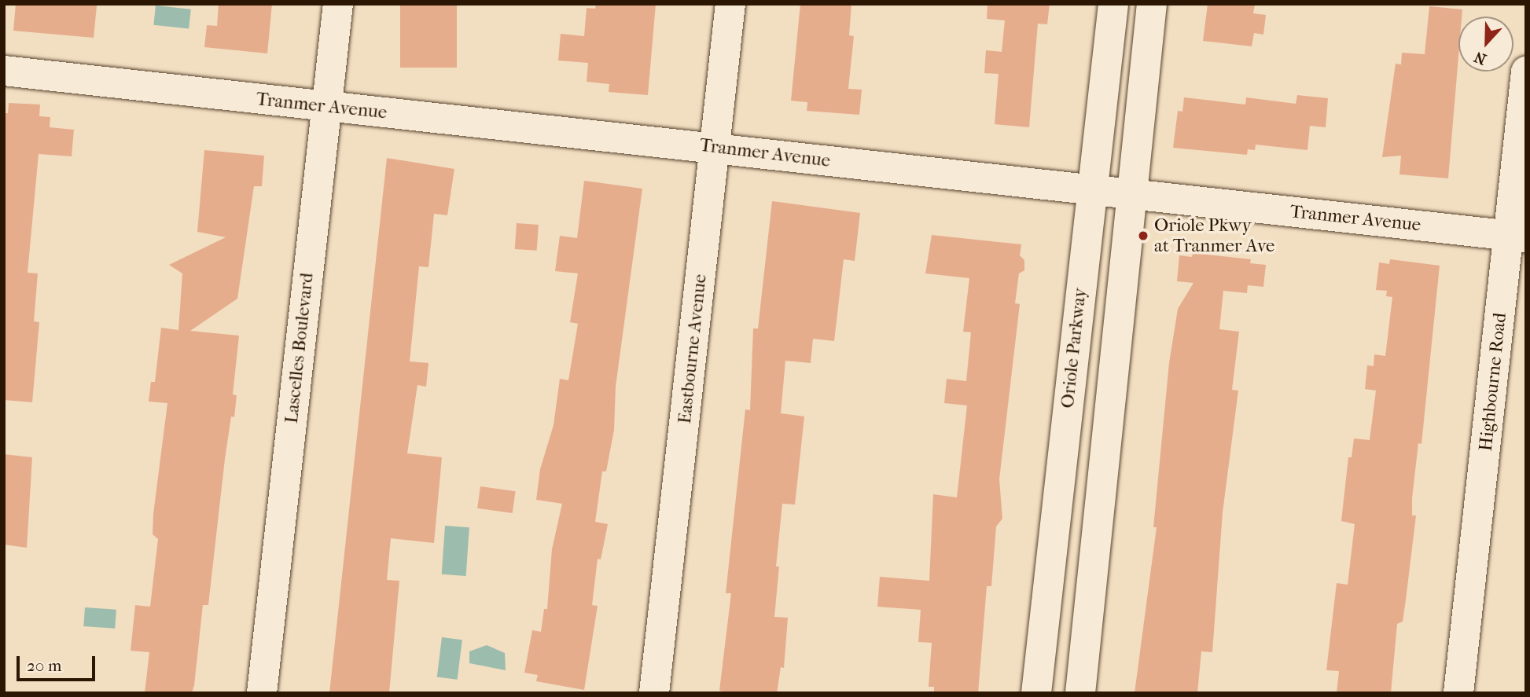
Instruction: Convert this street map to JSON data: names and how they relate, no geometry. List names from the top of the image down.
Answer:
{
  "streets": {
    "street": [
      "Tranmer Avenue",
      "Lascelles Boulevard",
      "Oriole Parkway",
      "Eastbourne Avenue",
      "Highbourne Road"
    ]
  },
  "crossings": [
    ["Tranmer Avenue", "Lascelles Boulevard"],
    ["Tranmer Avenue", "Oriole Parkway"],
    ["Tranmer Avenue", "Eastbourne Avenue"],
    ["Tranmer Avenue", "Highbourne Road"]
  ],
  "places": ["Oriole Pkwy at Tranmer Ave"],
  "scale_bar": "20 m",
  "north": "bottom"
}
